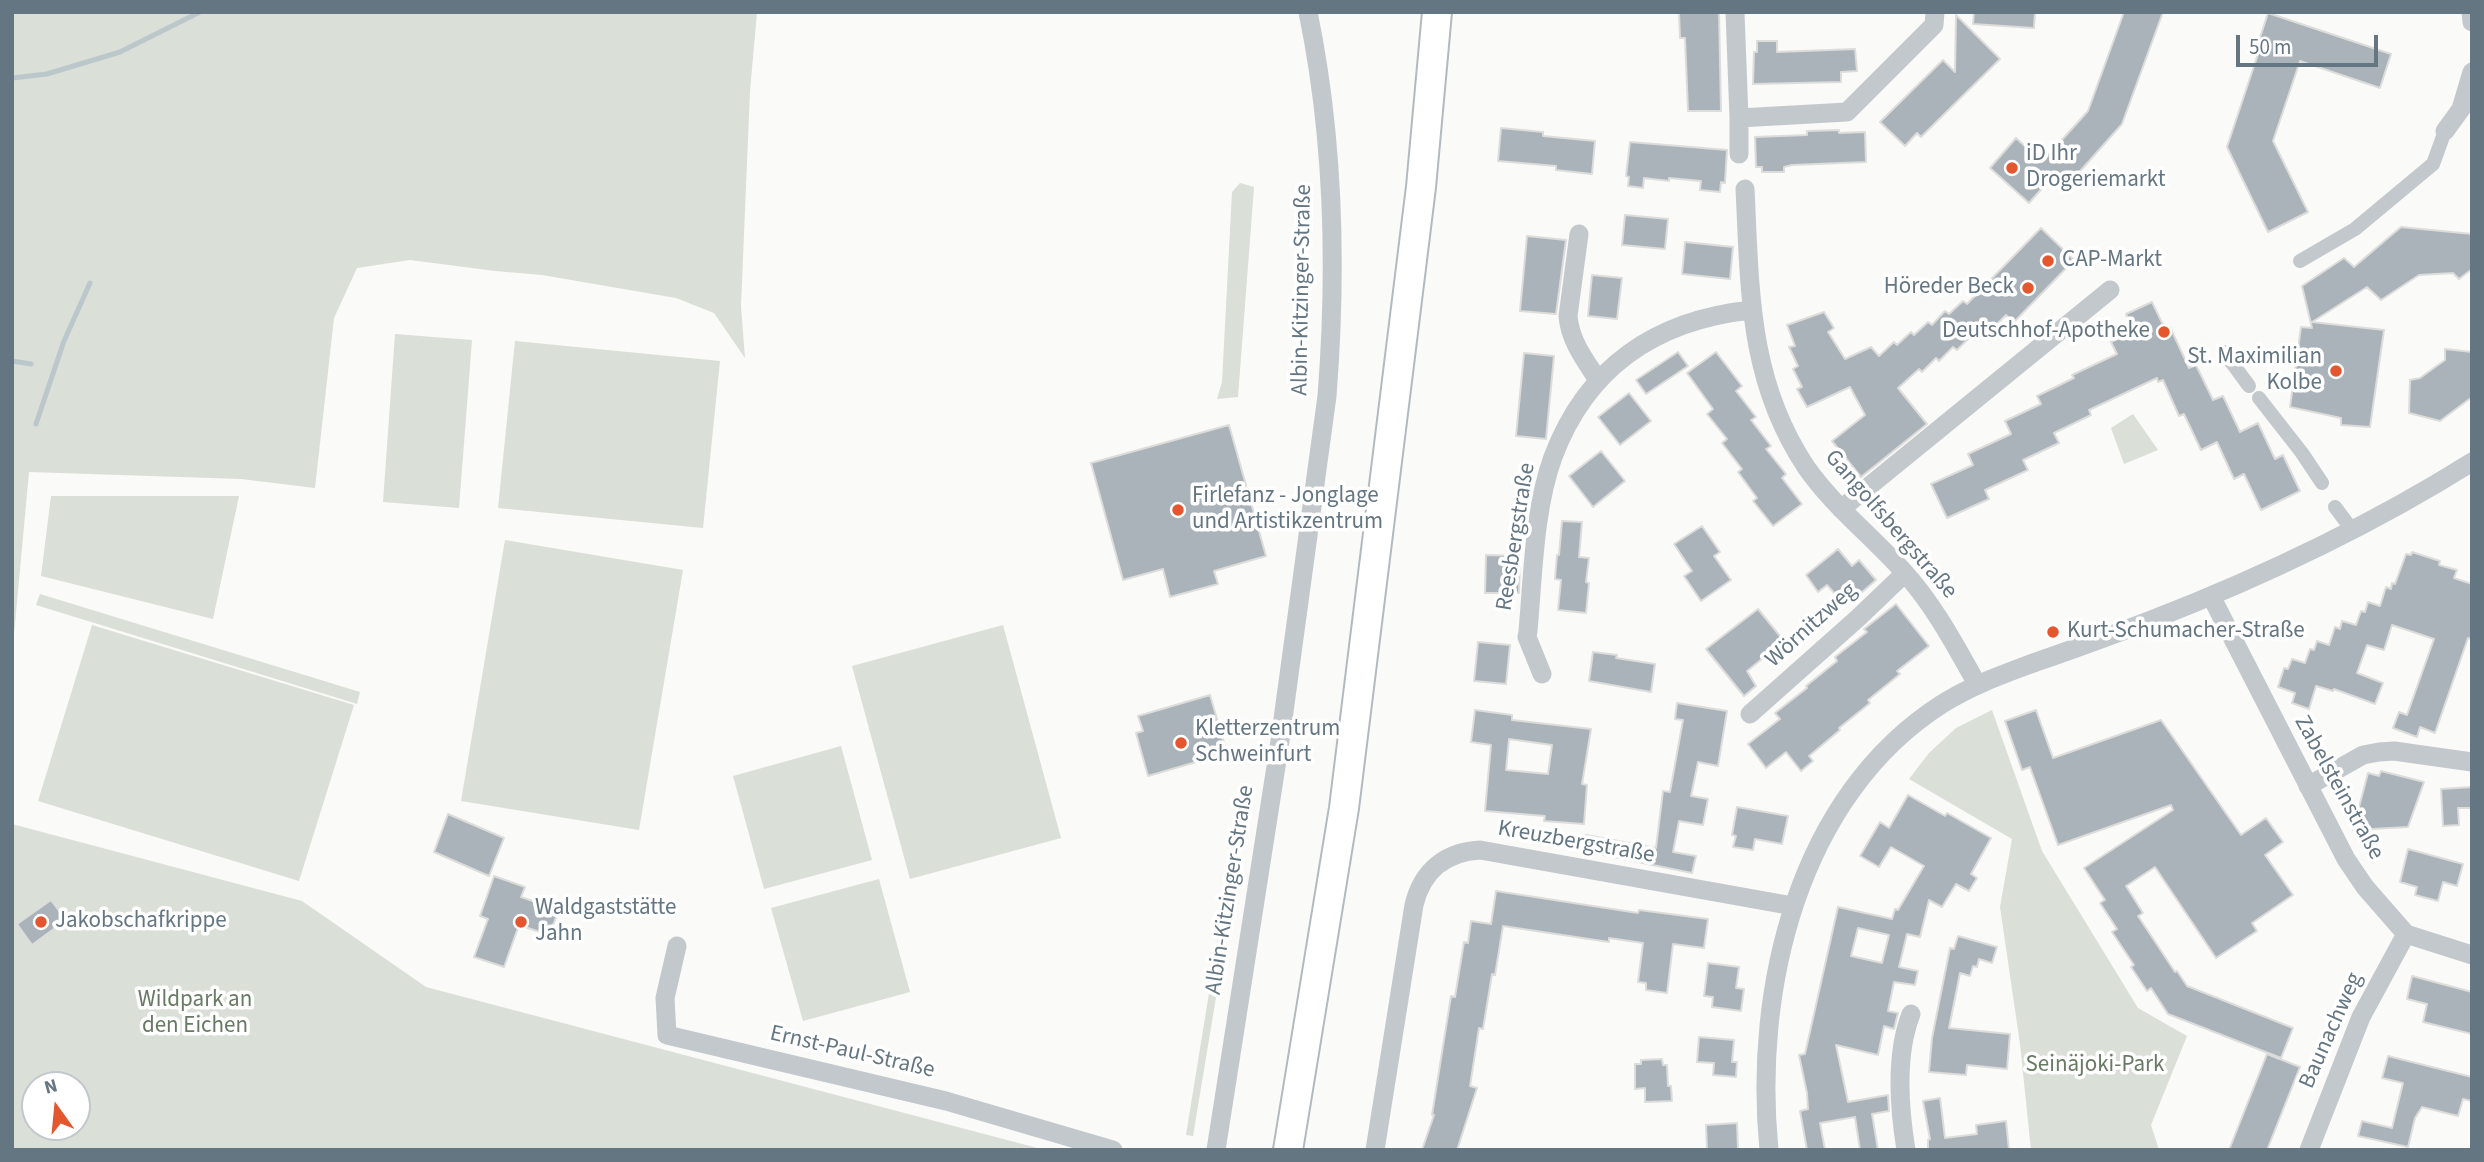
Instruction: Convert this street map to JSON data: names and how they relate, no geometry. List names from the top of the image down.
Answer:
{
  "streets": {
    "street": [
      "Albin-Kitzinger-Straße",
      "Gangolfsbergstraße",
      "Reesbergstraße",
      "Wörnitzweg",
      "Zabelsteinstraße",
      "Kreuzbergstraße",
      "Baunachweg",
      "Ernst-Paul-Straße"
    ]
  },
  "crossings": [
    ["Gangolfsbergstraße", "Reesbergstraße"],
    ["Gangolfsbergstraße", "Wörnitzweg"],
    ["Zabelsteinstraße", "Baunachweg"]
  ],
  "parks": ["Wildpark an den Eichen", "Seinäjoki-Park"],
  "places": [
    "iD Ihr Drogeriemarkt",
    "CAP-Markt",
    "Höreder Beck",
    "Deutschhof-Apotheke",
    "St. Maximilian Kolbe",
    "Firlefanz - Jonglage und Artistikzentrum",
    "Kurt-Schumacher-Straße",
    "Kletterzentrum Schweinfurt",
    "Jakobschafkrippe",
    "Waldgaststätte Jahn"
  ],
  "scale_bar": "50 m",
  "north": "top"
}
